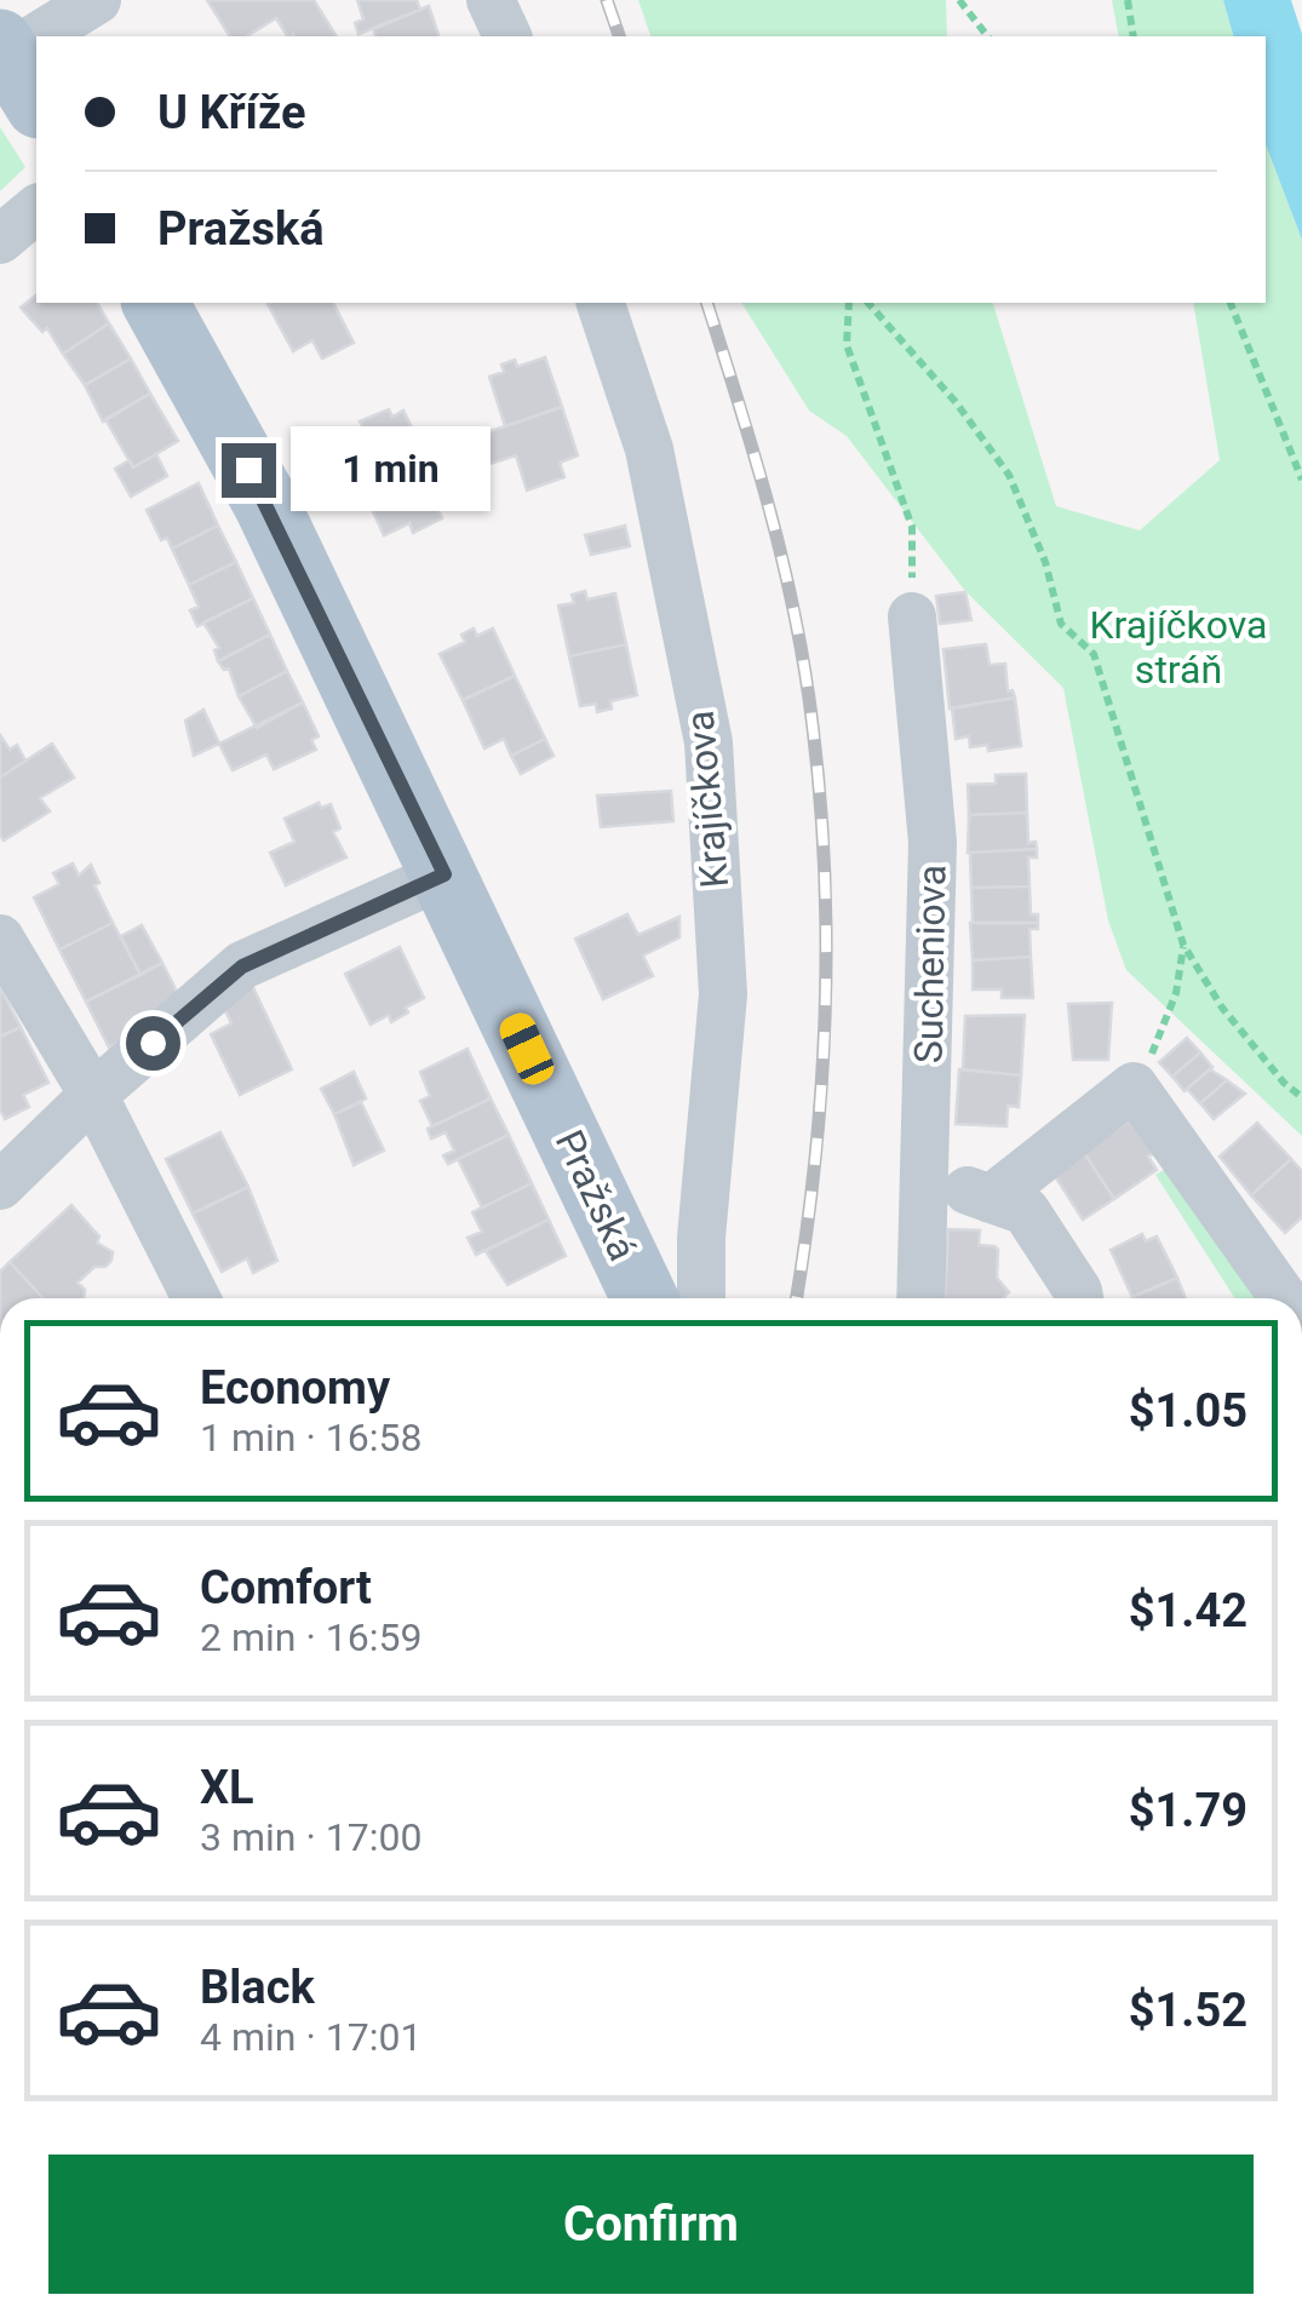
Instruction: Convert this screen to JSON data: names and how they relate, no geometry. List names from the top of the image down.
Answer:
{
  "streets": {
    "main road": ["Pražská"],
    "street": ["Krajíčkova", "Sucheniova"]
  },
  "parks": ["Krajíčkova stráň"],
  "page": {
    "banner": ["U Kříže", "Pražská"],
    "bubble": "1 min",
    "list": [
      {
        "name": "Economy",
        "note": "1 min · 16:58",
        "value": "$1.05"
      },
      {
        "name": "Comfort",
        "note": "2 min · 16:59",
        "value": "$1.42"
      },
      {
        "name": "XL",
        "note": "3 min · 17:00",
        "value": "$1.79"
      },
      {
        "name": "Black",
        "note": "4 min · 17:01",
        "value": "$1.52"
      }
    ],
    "buttons": "Confirm"
  }
}
